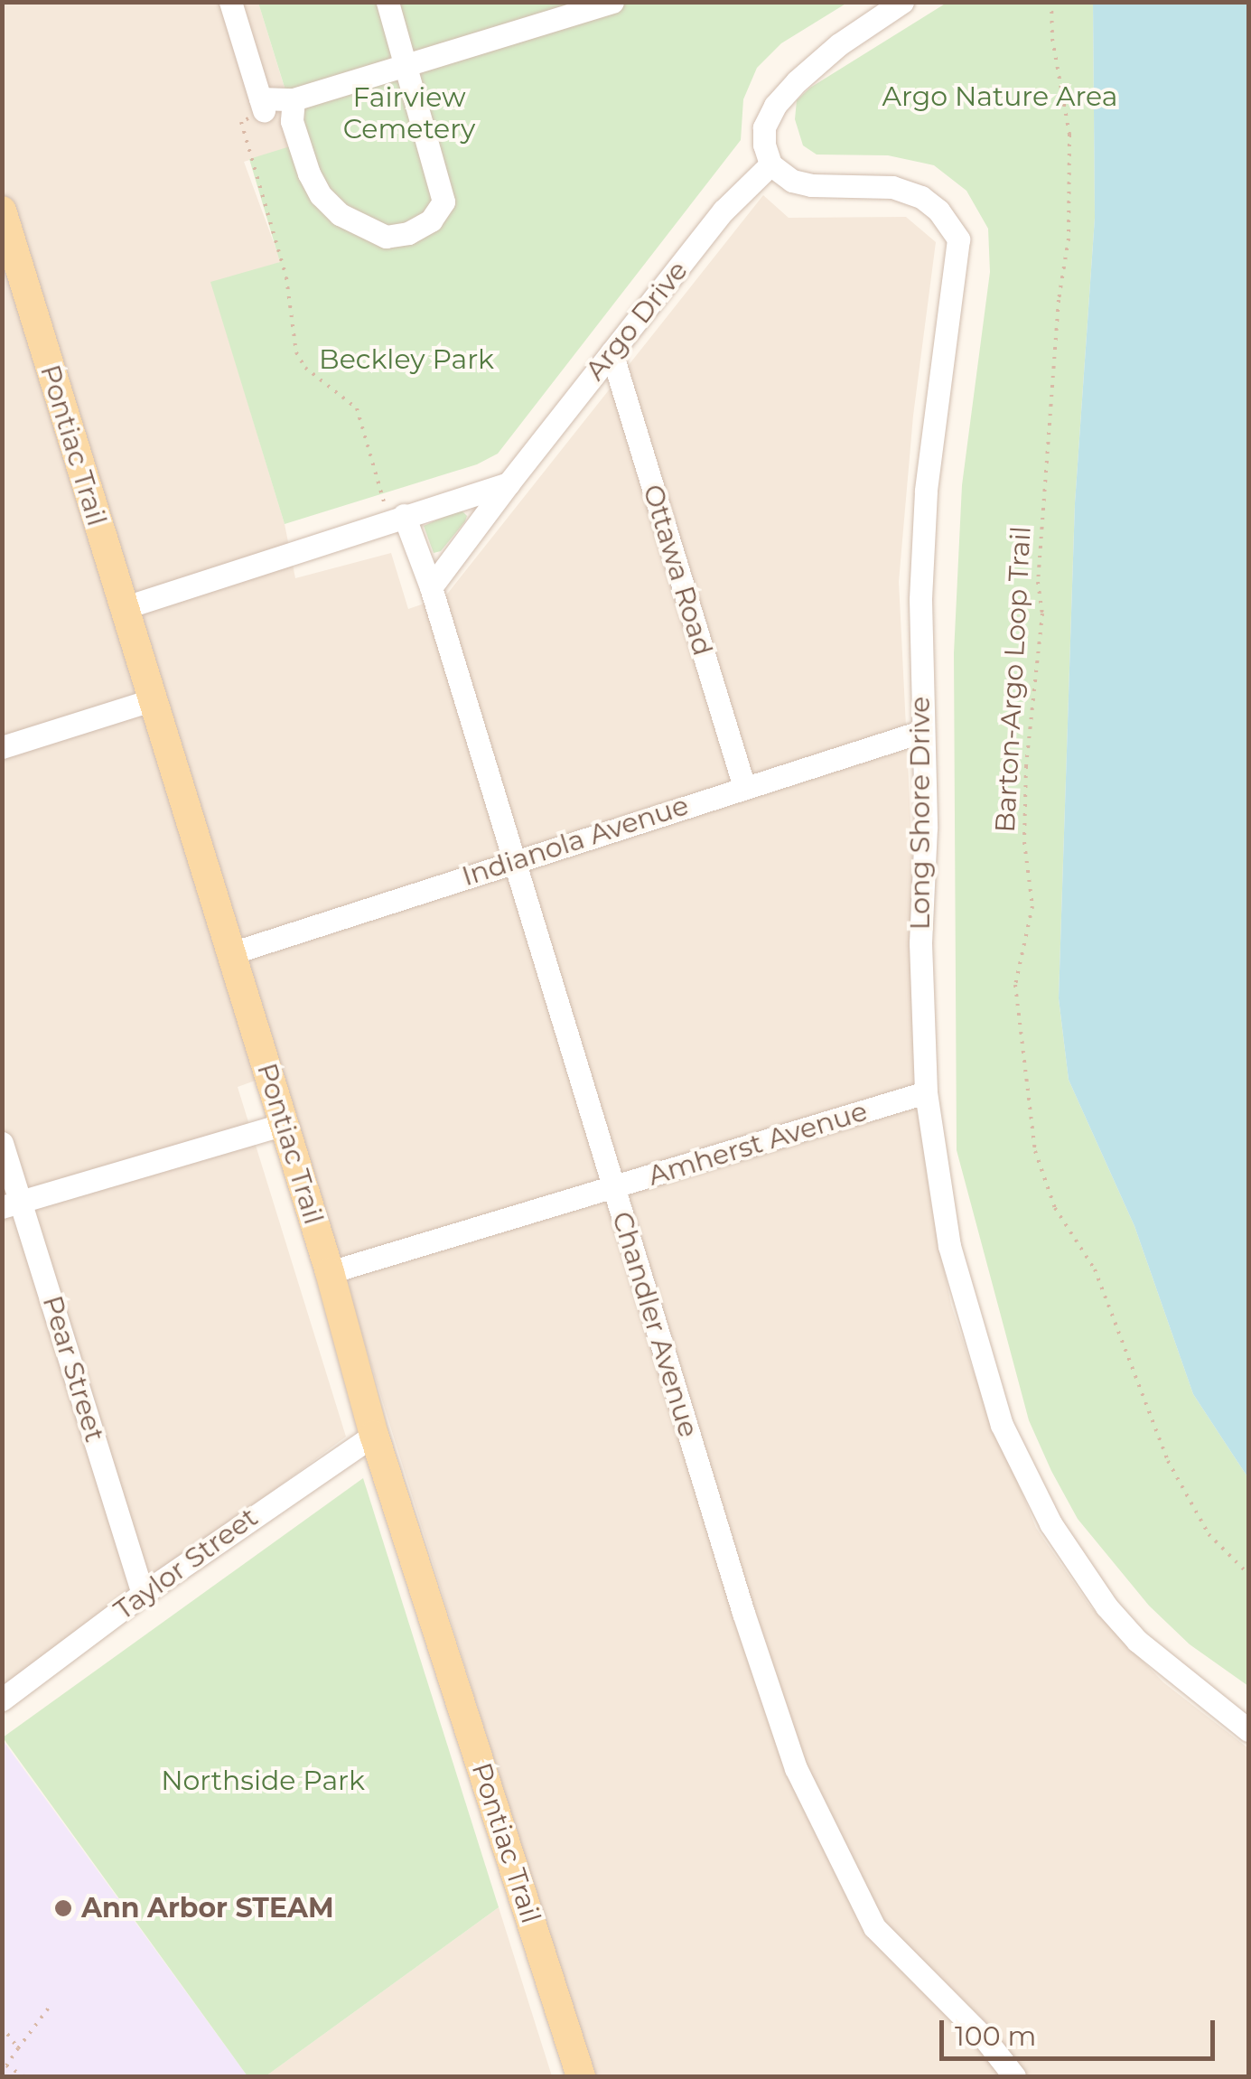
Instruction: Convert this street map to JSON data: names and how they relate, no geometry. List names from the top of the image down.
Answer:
{
  "streets": {
    "main road": ["Pontiac Trail"],
    "street": [
      "Argo Drive",
      "Ottawa Road",
      "Long Shore Drive",
      "Indianola Avenue",
      "Amherst Avenue",
      "Chandler Avenue",
      "Pear Street",
      "Taylor Street"
    ],
    "path": ["Barton-Argo Loop Trail"]
  },
  "crossings": [
    ["Argo Drive", "Ottawa Road"],
    ["Argo Drive", "Long Shore Drive"],
    ["Argo Drive", "Chandler Avenue"],
    ["Pontiac Trail", "Indianola Avenue"],
    ["Pontiac Trail", "Amherst Avenue"],
    ["Pontiac Trail", "Taylor Street"],
    ["Ottawa Road", "Indianola Avenue"],
    ["Long Shore Drive", "Indianola Avenue"],
    ["Long Shore Drive", "Amherst Avenue"],
    ["Indianola Avenue", "Chandler Avenue"],
    ["Amherst Avenue", "Chandler Avenue"],
    ["Pear Street", "Taylor Street"]
  ],
  "parks": [
    "Argo Nature Area",
    "Fairview Cemetery",
    "Beckley Park",
    "Northside Park"
  ],
  "places": ["Ann Arbor STEAM"],
  "scale_bar": "100 m"
}
